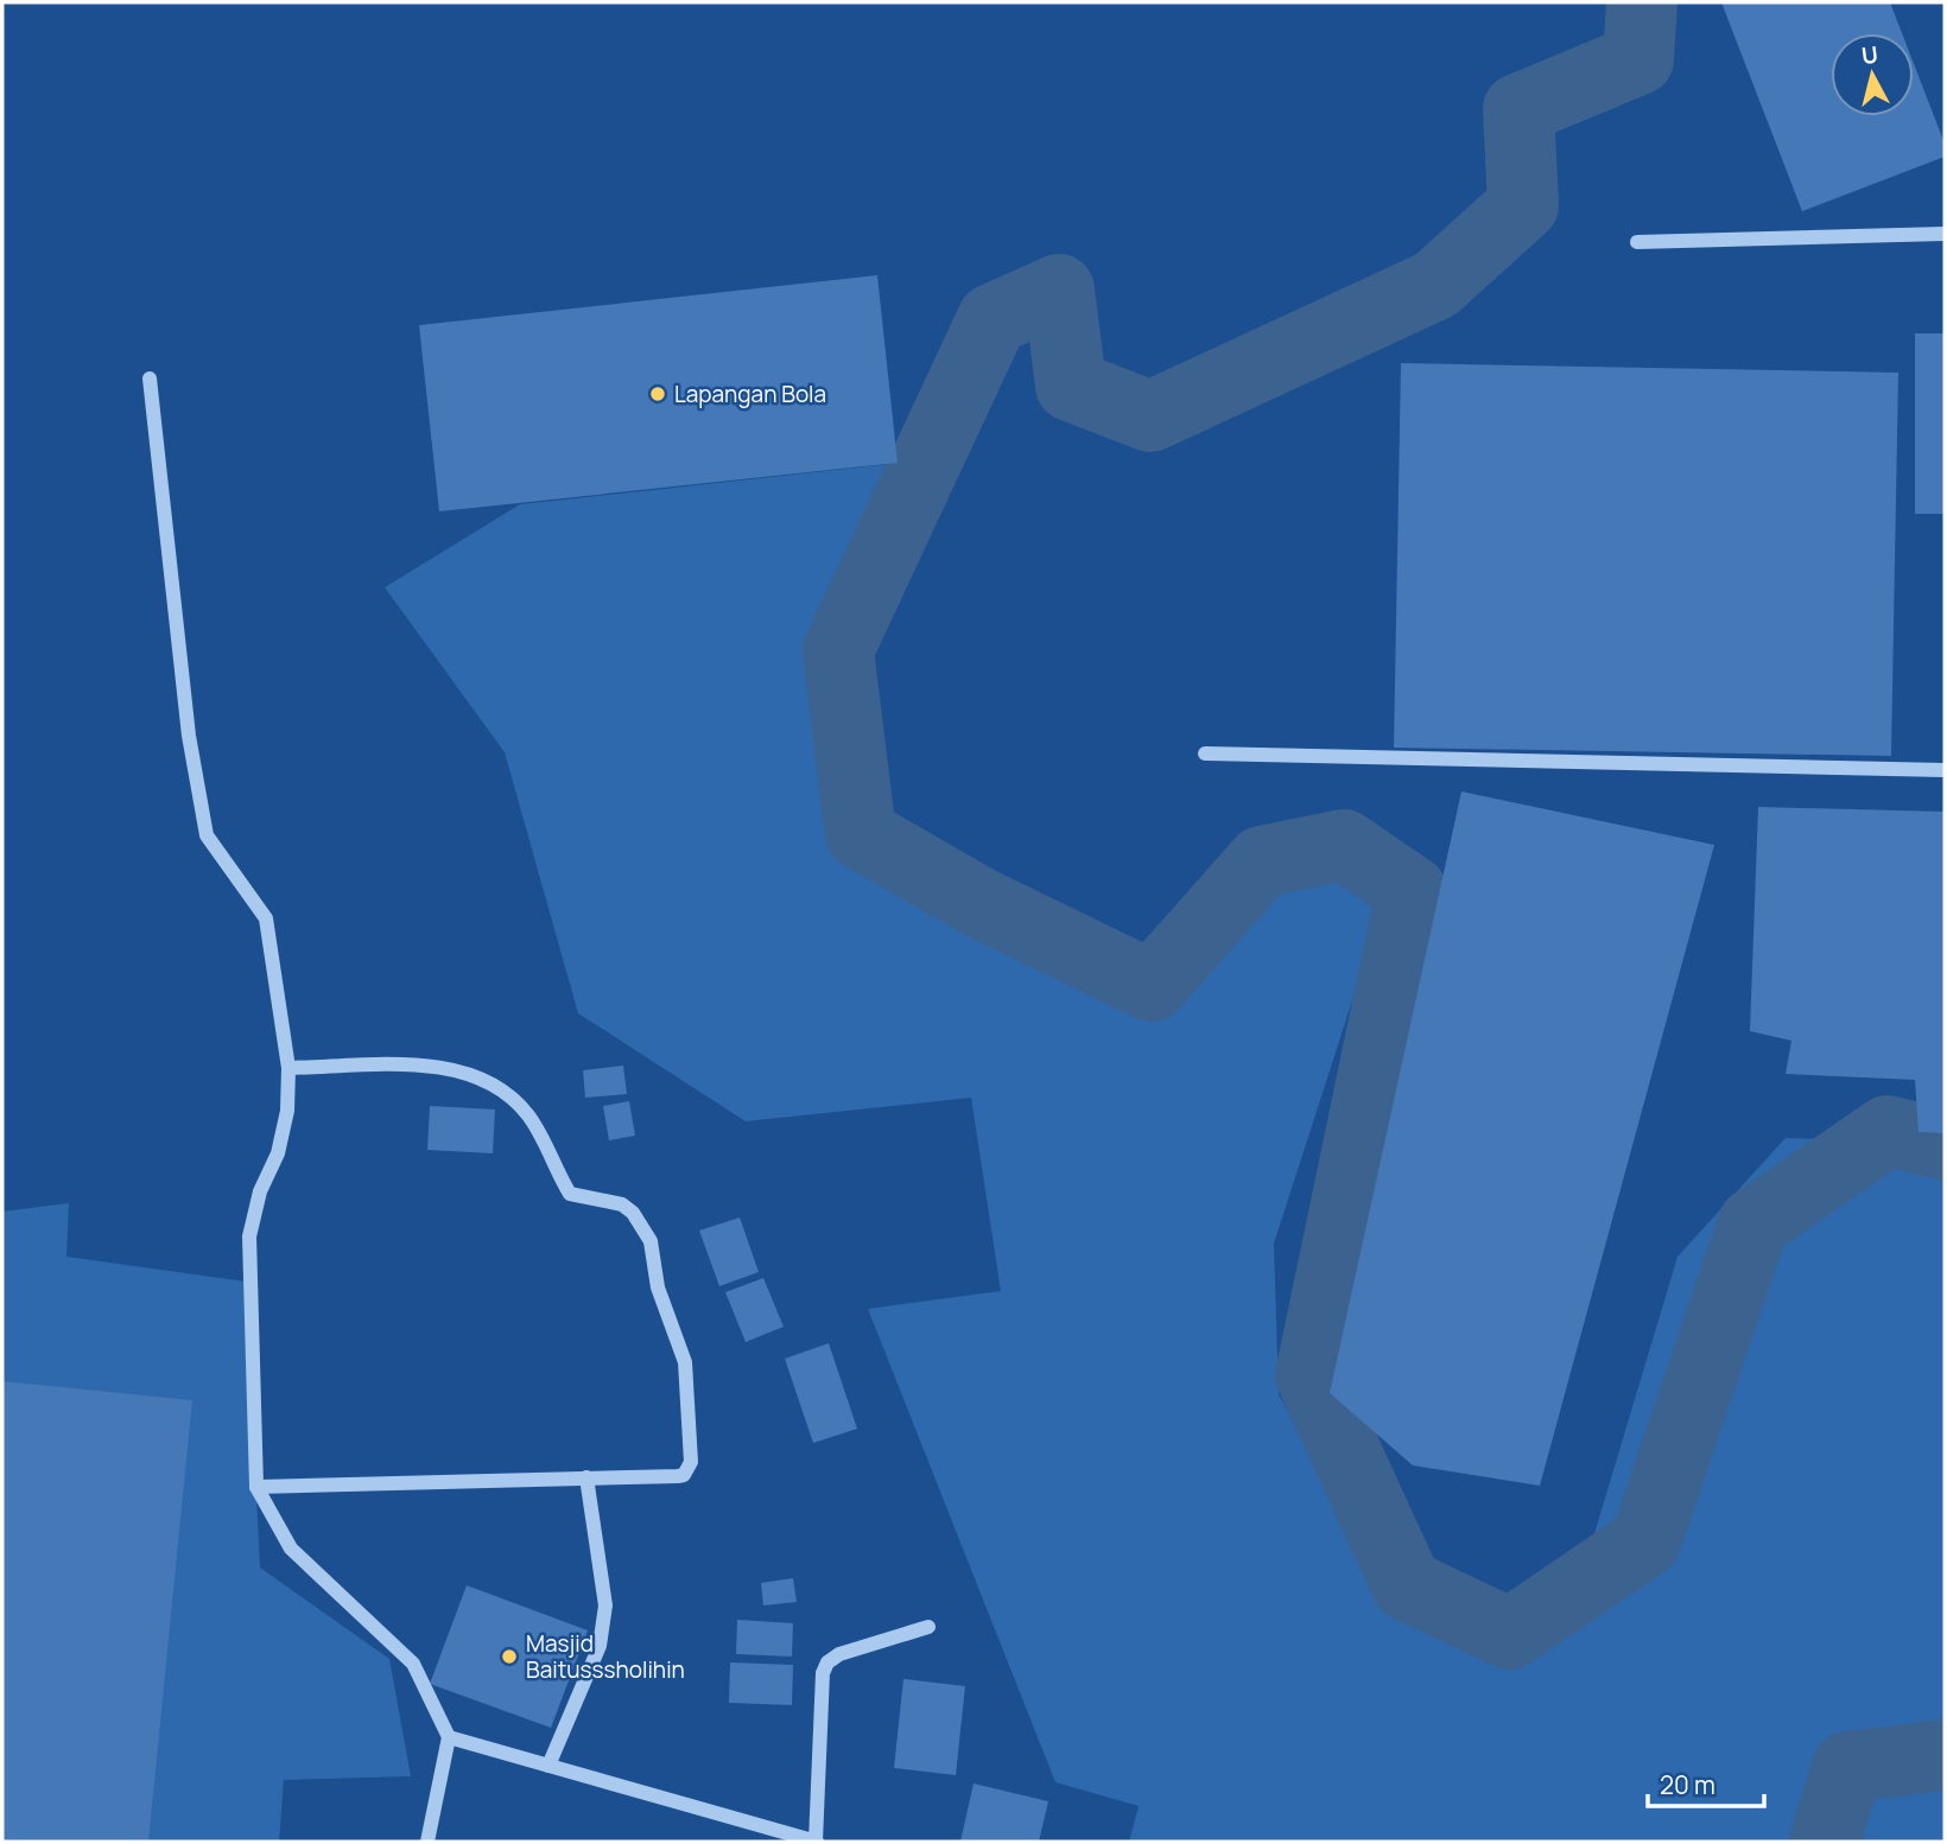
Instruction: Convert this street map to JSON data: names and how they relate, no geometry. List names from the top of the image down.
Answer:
{
  "places": ["Lapangan Bola", "Masjid Baitusssholihin"],
  "scale_bar": "20 m",
  "north": "top"
}
